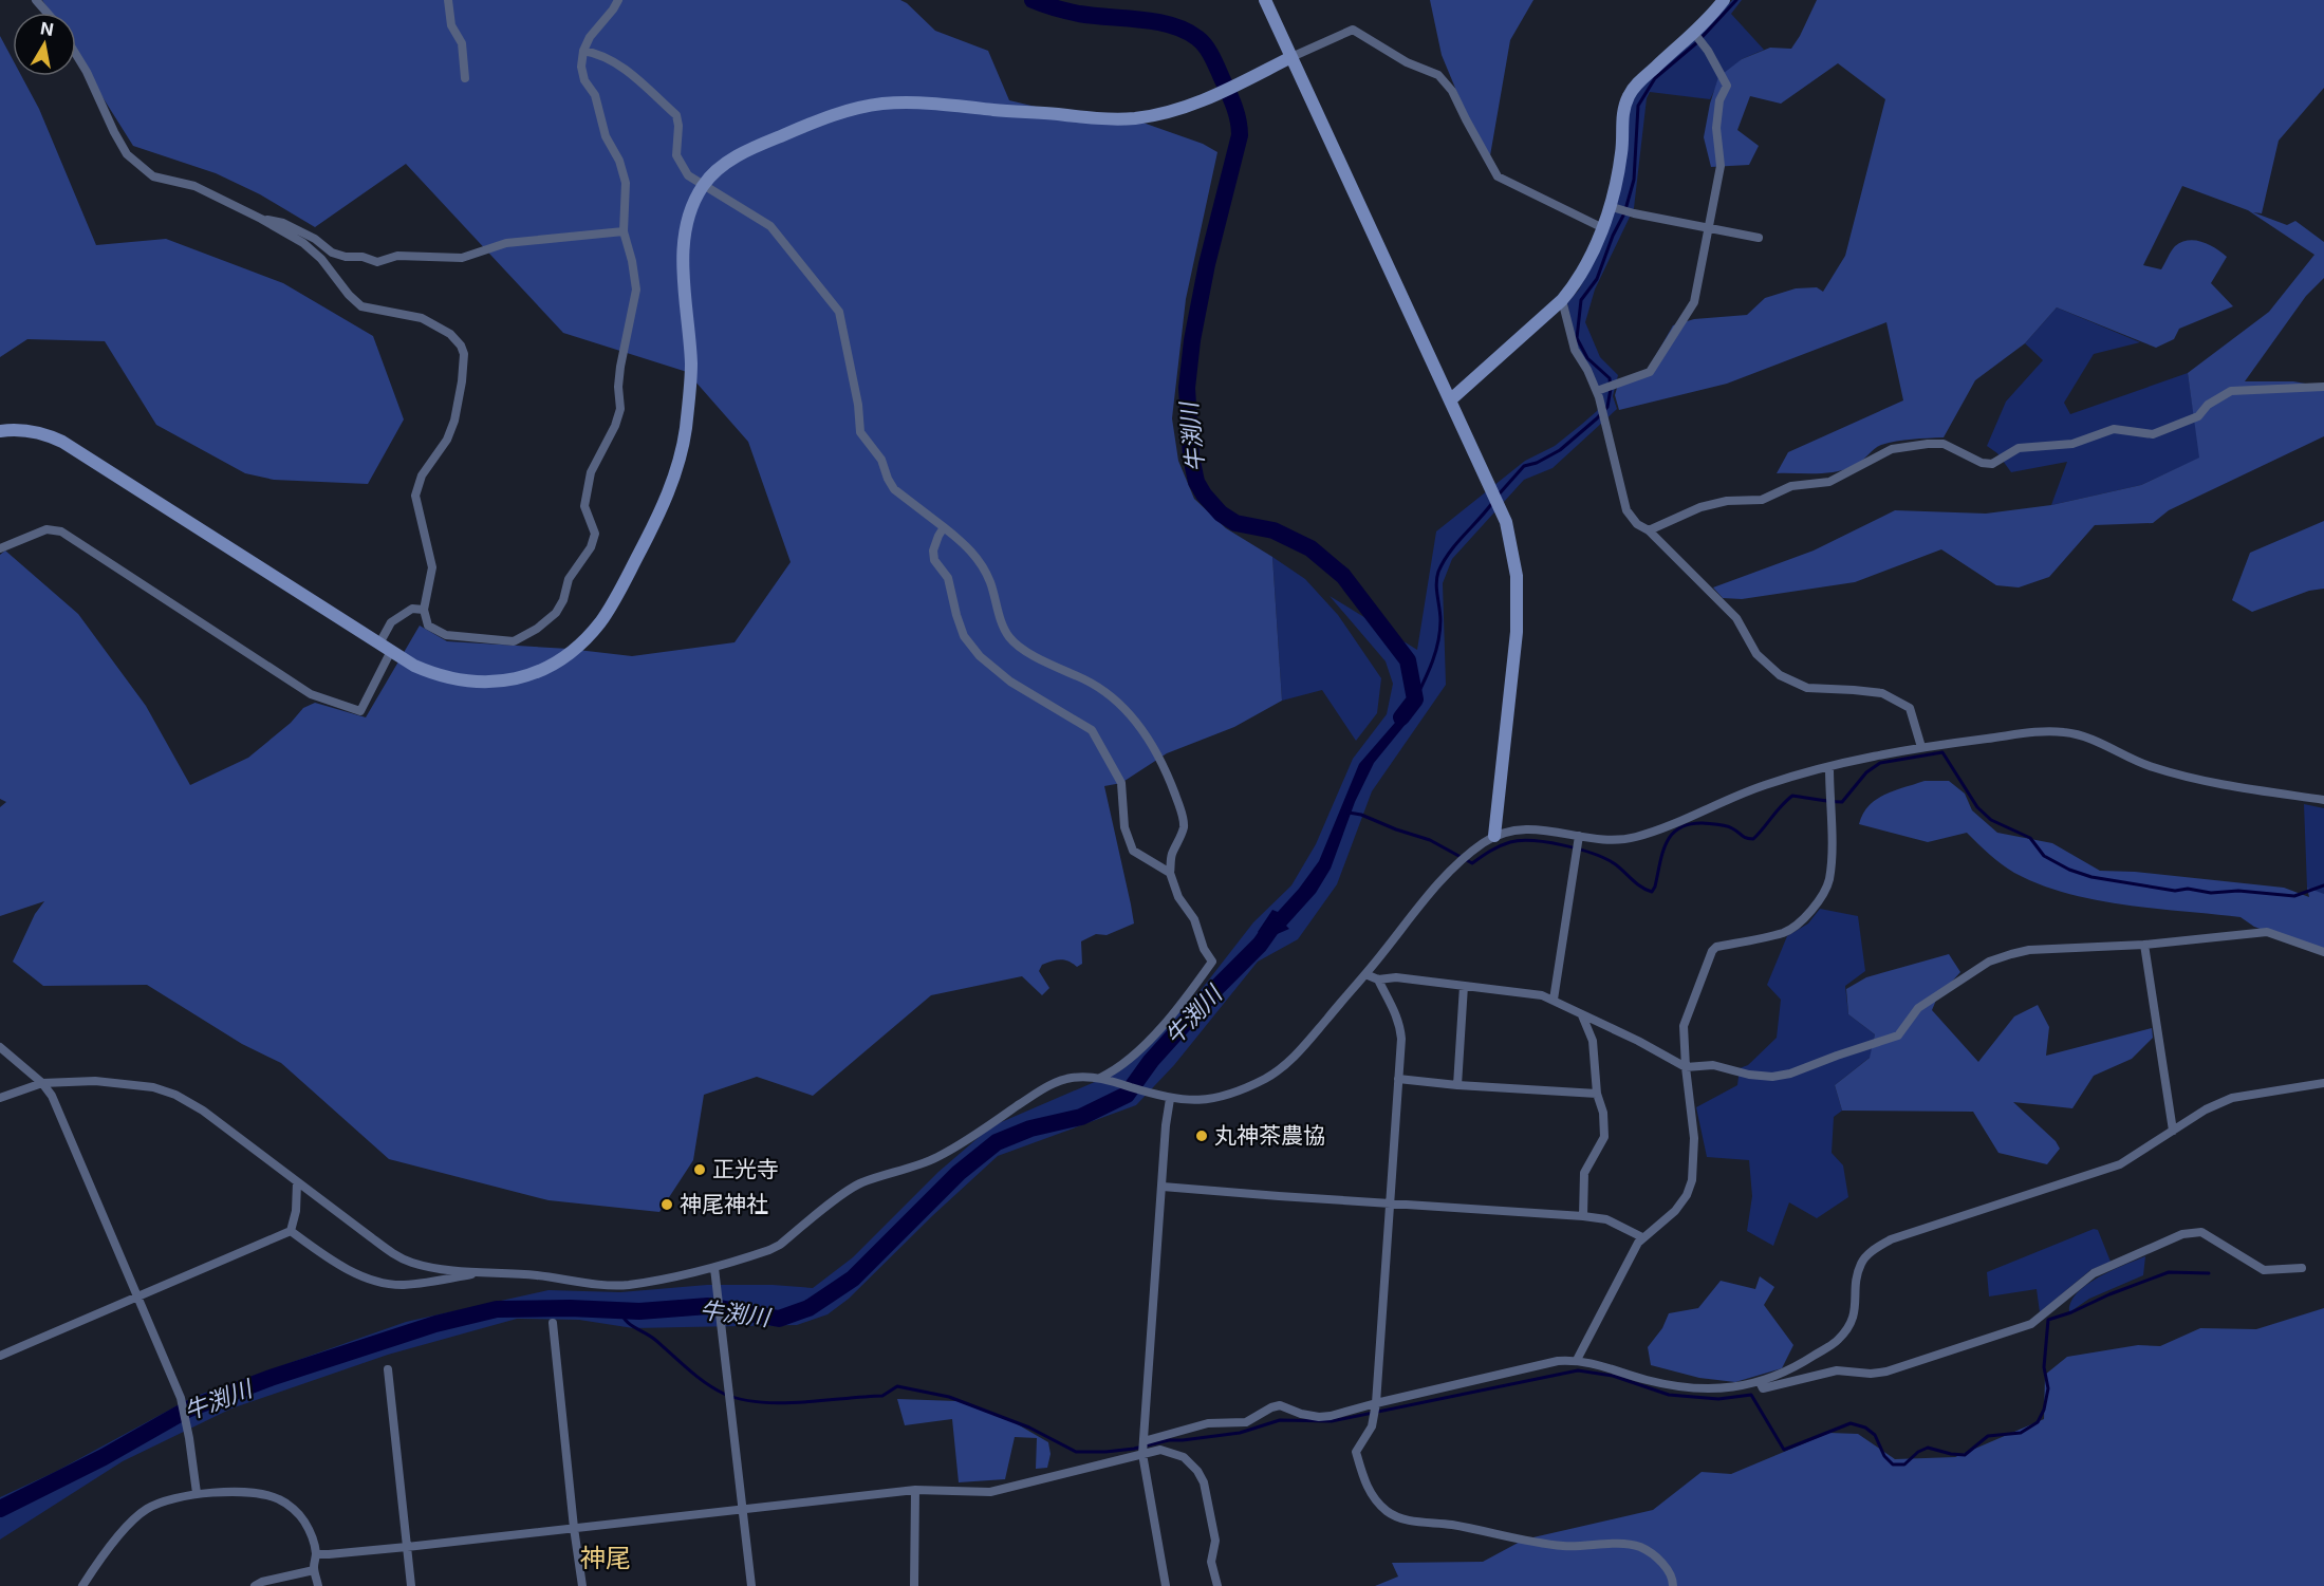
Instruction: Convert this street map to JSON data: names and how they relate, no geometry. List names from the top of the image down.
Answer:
{
  "districts": ["神尾"],
  "water": ["牛渕川"],
  "places": ["丸神茶農協", "正光寺", "神尾神社"],
  "north": "top"
}
